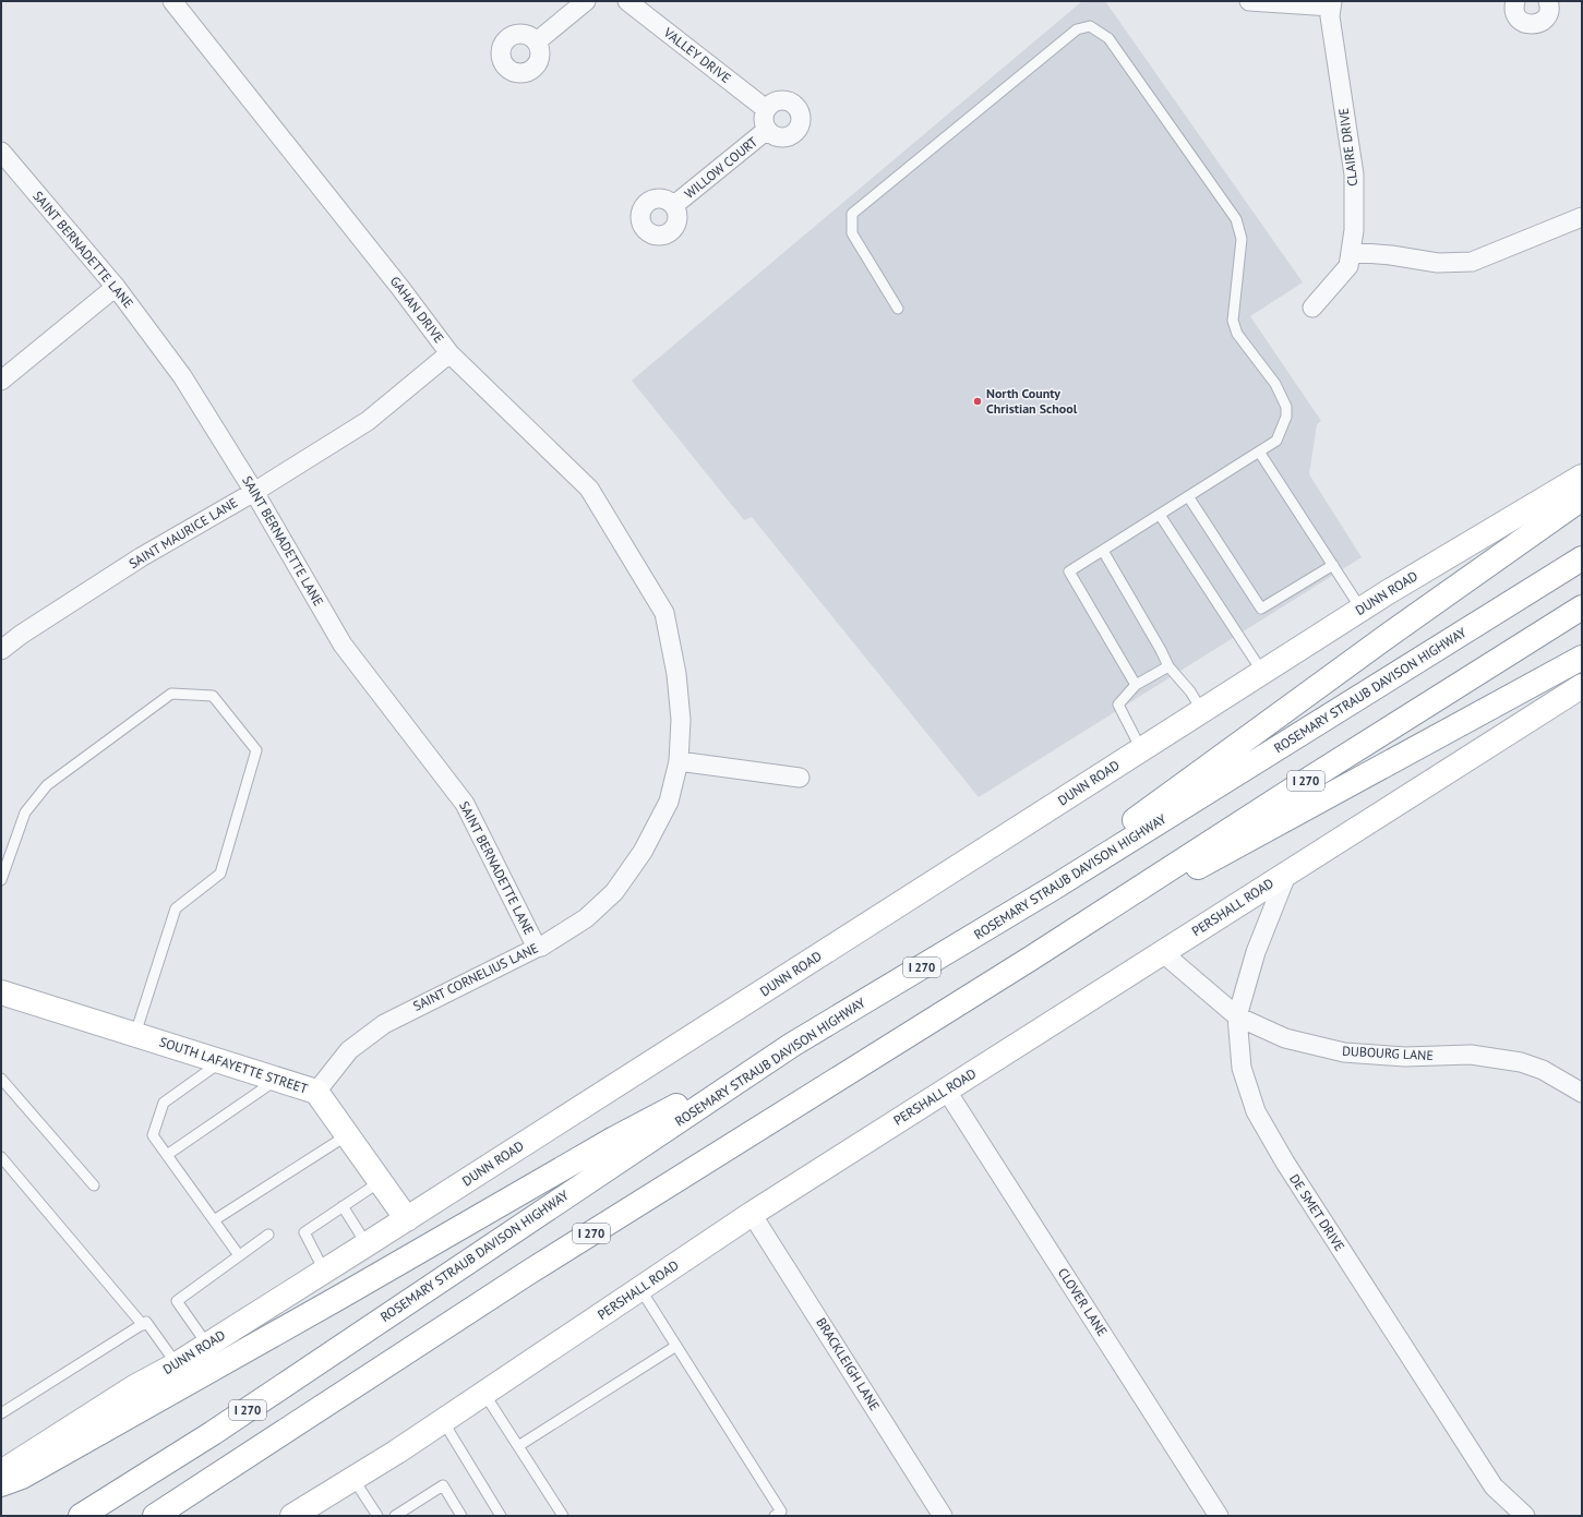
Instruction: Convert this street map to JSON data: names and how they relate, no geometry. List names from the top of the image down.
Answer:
{
  "streets": {
    "main road": [
      "DUNN ROAD",
      "ROSEMARY STRAUB DAVISON HIGHWAY",
      "I 270",
      "PERSHALL ROAD",
      "SOUTH LAFAYETTE STREET"
    ],
    "street": [
      "VALLEY DRIVE",
      "CLAIRE DRIVE",
      "WILLOW COURT",
      "SAINT BERNADETTE LANE",
      "GAHAN DRIVE",
      "SAINT MAURICE LANE",
      "SAINT CORNELIUS LANE",
      "DUBOURG LANE",
      "DE SMET DRIVE",
      "CLOVER LANE",
      "BRACKLEIGH LANE"
    ]
  },
  "crossings": [
    ["VALLEY DRIVE", "WILLOW COURT"],
    ["SAINT BERNADETTE LANE", "SAINT MAURICE LANE"],
    ["SAINT BERNADETTE LANE", "SAINT CORNELIUS LANE"],
    ["GAHAN DRIVE", "SAINT MAURICE LANE"],
    ["GAHAN DRIVE", "SAINT CORNELIUS LANE"],
    ["DUNN ROAD", "SOUTH LAFAYETTE STREET"],
    ["PERSHALL ROAD", "DUBOURG LANE"],
    ["PERSHALL ROAD", "DE SMET DRIVE"],
    ["PERSHALL ROAD", "CLOVER LANE"],
    ["PERSHALL ROAD", "BRACKLEIGH LANE"],
    ["SAINT CORNELIUS LANE", "SOUTH LAFAYETTE STREET"],
    ["DUBOURG LANE", "DE SMET DRIVE"]
  ],
  "places": ["North County Christian School"]
}
